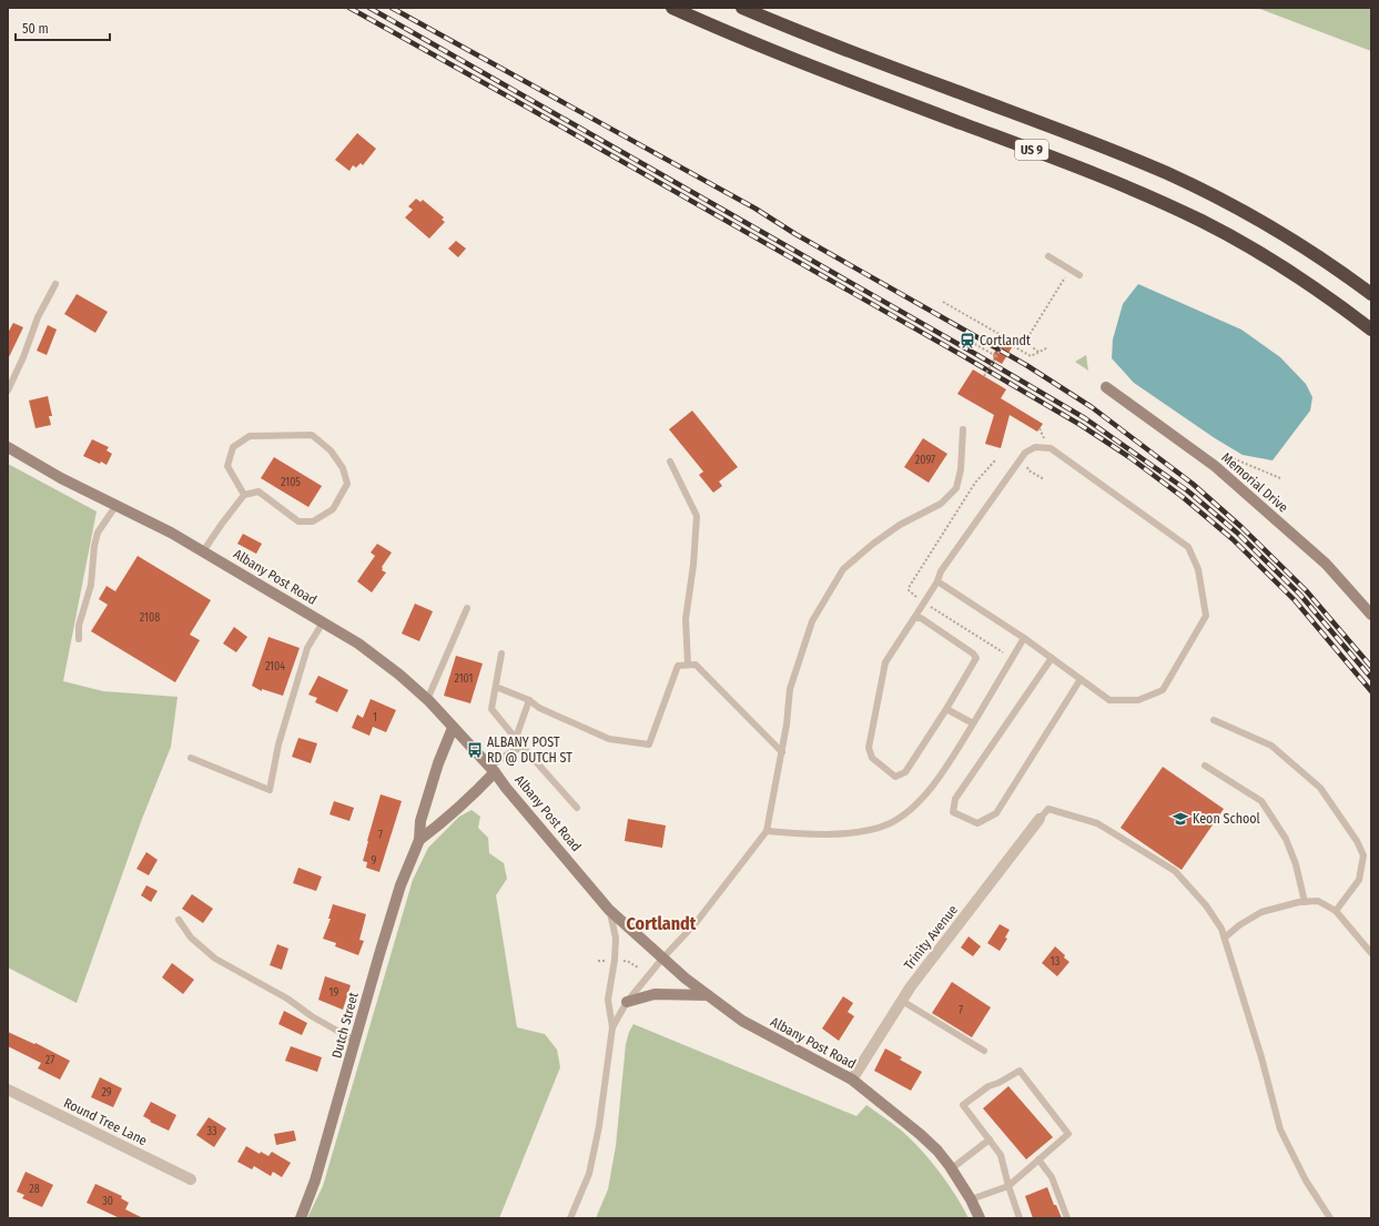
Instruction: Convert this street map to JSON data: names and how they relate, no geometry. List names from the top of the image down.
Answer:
{
  "streets": {
    "highway": ["US 9"],
    "main road": ["Memorial Drive", "Albany Post Road", "Dutch Street"],
    "street": ["Trinity Avenue", "Round Tree Lane"]
  },
  "crossings": [
    ["Albany Post Road", "Trinity Avenue"]
  ],
  "districts": ["Cortlandt"],
  "places": {
    "station": ["Cortlandt"],
    "bus stop": ["ALBANY POST RD @ DUTCH ST"],
    "school or university": ["Keon School"]
  },
  "house_numbers": [
    "2097",
    "2105",
    "2108",
    "2104",
    "2101",
    "1",
    "7",
    "9",
    "13",
    "19",
    "7",
    "27",
    "29",
    "33",
    "28",
    "30"
  ],
  "scale_bar": "50 m"
}
